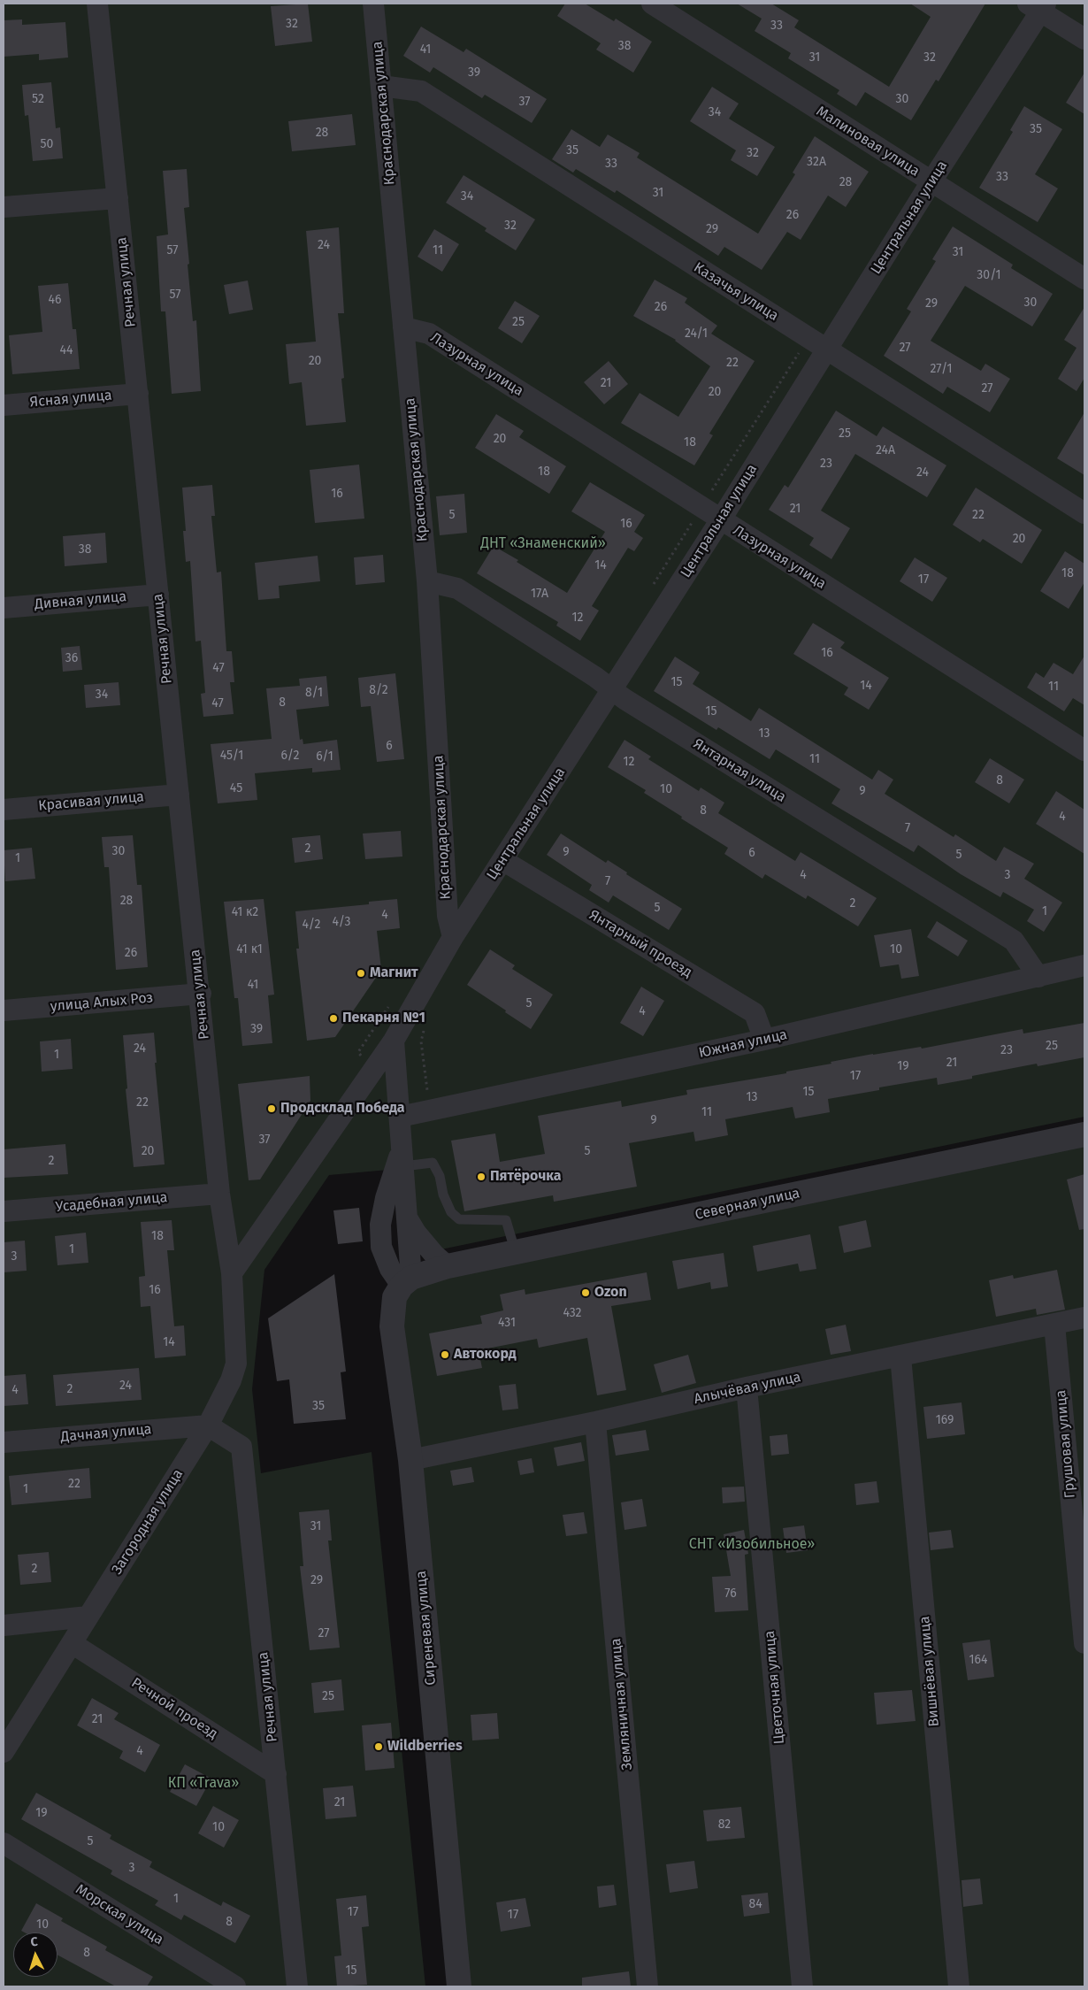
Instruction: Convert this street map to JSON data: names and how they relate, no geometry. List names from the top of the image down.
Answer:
{
  "streets": {
    "street": [
      "Краснодарская улица",
      "Малиновая улица",
      "Центральная улица",
      "Речная улица",
      "Казачья улица",
      "Лазурная улица",
      "Ясная улица",
      "Дивная улица",
      "Янтарная улица",
      "Красивая улица",
      "Янтарный проезд",
      "улица Алых Роз",
      "Южная улица",
      "Усадебная улица",
      "Северная улица",
      "Алычёвая улица",
      "Дачная улица",
      "Грушовая улица",
      "Загородная улица",
      "Сиреневая улица",
      "Вишнёвая улица",
      "Цветочная улица",
      "Земляничная улица",
      "Речной проезд",
      "Морская улица"
    ]
  },
  "crossings": [
    ["Краснодарская улица", "Центральная улица"],
    ["Краснодарская улица", "Казачья улица"],
    ["Краснодарская улица", "Лазурная улица"],
    ["Краснодарская улица", "Янтарная улица"],
    ["Малиновая улица", "Центральная улица"],
    ["Центральная улица", "Речная улица"],
    ["Центральная улица", "Казачья улица"],
    ["Центральная улица", "Лазурная улица"],
    ["Центральная улица", "Янтарная улица"],
    ["Центральная улица", "Янтарный проезд"],
    ["Центральная улица", "Загородная улица"],
    ["Речная улица", "Ясная улица"],
    ["Речная улица", "Дивная улица"],
    ["Речная улица", "Красивая улица"],
    ["Речная улица", "улица Алых Роз"],
    ["Речная улица", "Усадебная улица"],
    ["Речная улица", "Дачная улица"],
    ["Речная улица", "Загородная улица"],
    ["Речная улица", "Речной проезд"],
    ["Янтарная улица", "Южная улица"],
    ["Янтарный проезд", "Южная улица"],
    ["Северная улица", "Сиреневая улица"],
    ["Алычёвая улица", "Грушовая улица"],
    ["Алычёвая улица", "Сиреневая улица"],
    ["Алычёвая улица", "Вишнёвая улица"],
    ["Алычёвая улица", "Цветочная улица"],
    ["Алычёвая улица", "Земляничная улица"],
    ["Дачная улица", "Загородная улица"],
    ["Загородная улица", "Речной проезд"]
  ],
  "parks": ["ДНТ «Знаменский»", "СНТ «Изобильное»", "КП «Trava»"],
  "places": [
    "Магнит",
    "Пекарня №1",
    "Продсклад Победа",
    "Пятёрочка",
    "Ozon",
    "Автокорд",
    "Wildberries"
  ],
  "house_numbers": [
    "32",
    "33",
    "38",
    "41",
    "31",
    "32",
    "39",
    "52",
    "30",
    "37",
    "34",
    "35",
    "28",
    "50",
    "35",
    "32",
    "32А",
    "33",
    "33",
    "28",
    "31",
    "34",
    "26",
    "32",
    "29",
    "24",
    "57",
    "11",
    "31",
    "30/1",
    "57",
    "46",
    "30",
    "29",
    "26",
    "25",
    "24/1",
    "27",
    "44",
    "20",
    "22",
    "27/1",
    "21",
    "27",
    "20",
    "25",
    "20",
    "18",
    "24А",
    "23",
    "18",
    "24",
    "16",
    "21",
    "5",
    "22",
    "16",
    "20",
    "38",
    "14",
    "18",
    "17",
    "17А",
    "12",
    "16",
    "36",
    "47",
    "15",
    "14",
    "11",
    "8/2",
    "8/1",
    "34",
    "8",
    "47",
    "15",
    "13",
    "6",
    "45/1",
    "6/2",
    "6/1",
    "11",
    "12",
    "8",
    "45",
    "10",
    "9",
    "8",
    "4",
    "7",
    "2",
    "30",
    "9",
    "6",
    "5",
    "1",
    "4",
    "3",
    "7",
    "28",
    "2",
    "5",
    "1",
    "41 к2",
    "4",
    "4/3",
    "4/2",
    "41 к1",
    "10",
    "26",
    "41",
    "5",
    "4",
    "39",
    "25",
    "24",
    "23",
    "1",
    "21",
    "19",
    "17",
    "15",
    "13",
    "22",
    "11",
    "9",
    "37",
    "20",
    "5",
    "2",
    "18",
    "1",
    "3",
    "16",
    "432",
    "431",
    "14",
    "24",
    "2",
    "4",
    "35",
    "169",
    "22",
    "1",
    "31",
    "2",
    "29",
    "76",
    "27",
    "164",
    "25",
    "21",
    "4",
    "21",
    "19",
    "82",
    "10",
    "5",
    "3",
    "1",
    "84",
    "17",
    "17",
    "8",
    "10",
    "8",
    "15"
  ],
  "north": "top"
}
